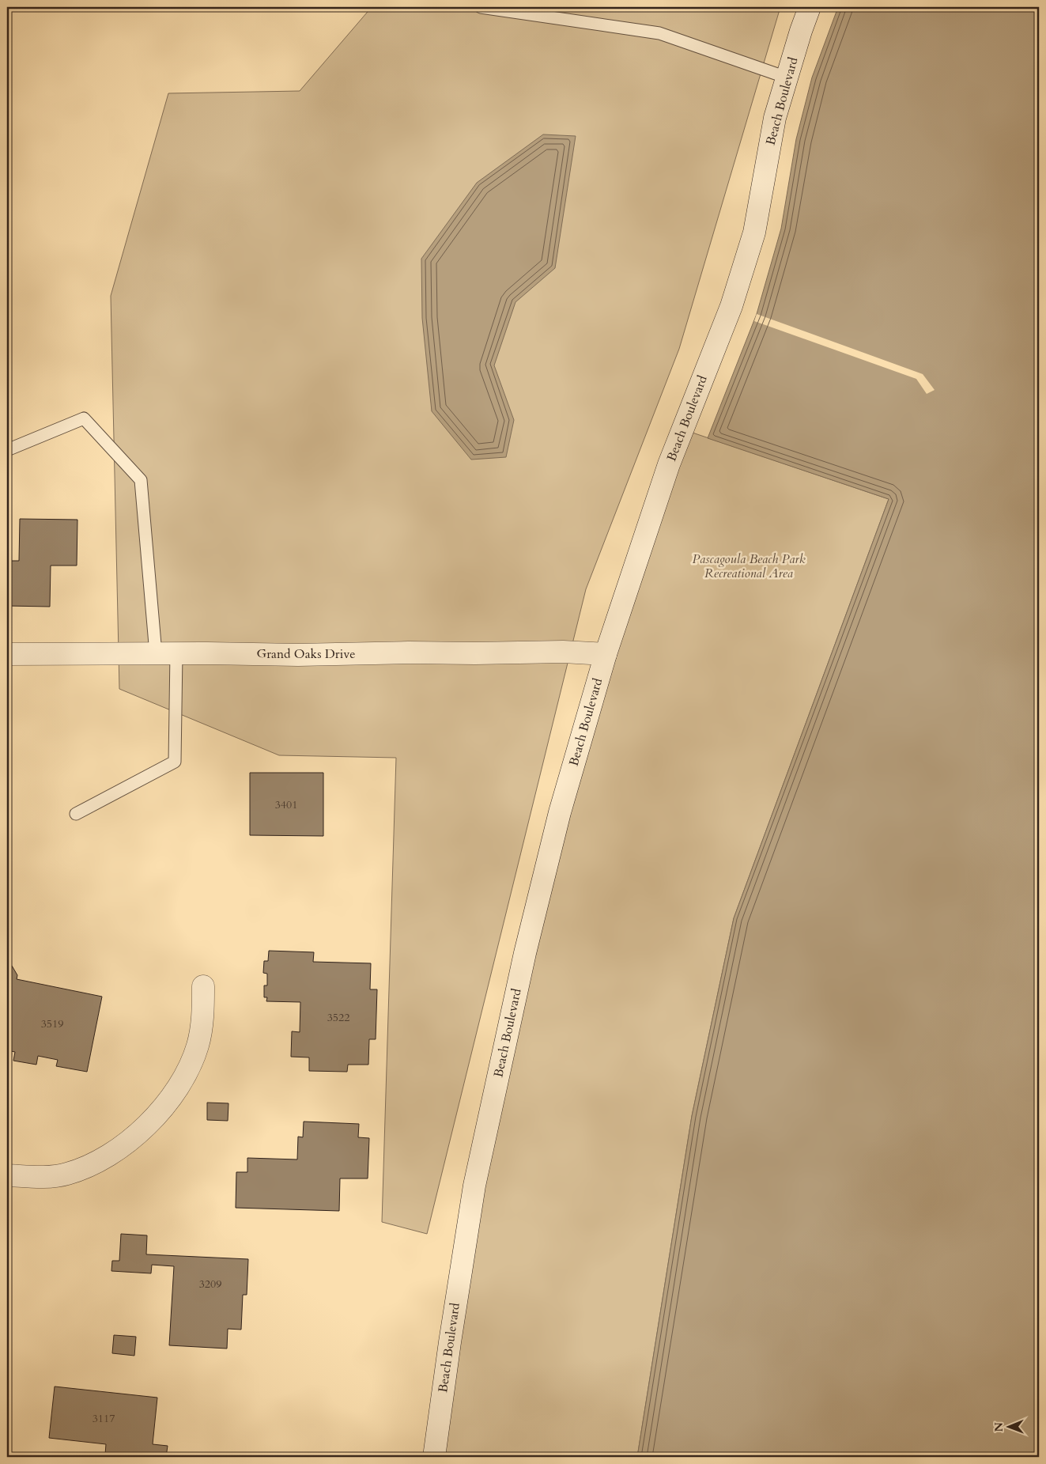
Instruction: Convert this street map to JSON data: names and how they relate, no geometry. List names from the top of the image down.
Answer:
{
  "streets": {
    "street": ["Beach Boulevard", "Grand Oaks Drive"]
  },
  "crossings": [
    ["Beach Boulevard", "Grand Oaks Drive"]
  ],
  "parks": ["Pascagoula Beach Park Recreational Area"],
  "house_numbers": [
    "3401",
    "3522",
    "3519",
    "3209",
    "3117"
  ],
  "north": "left"
}
